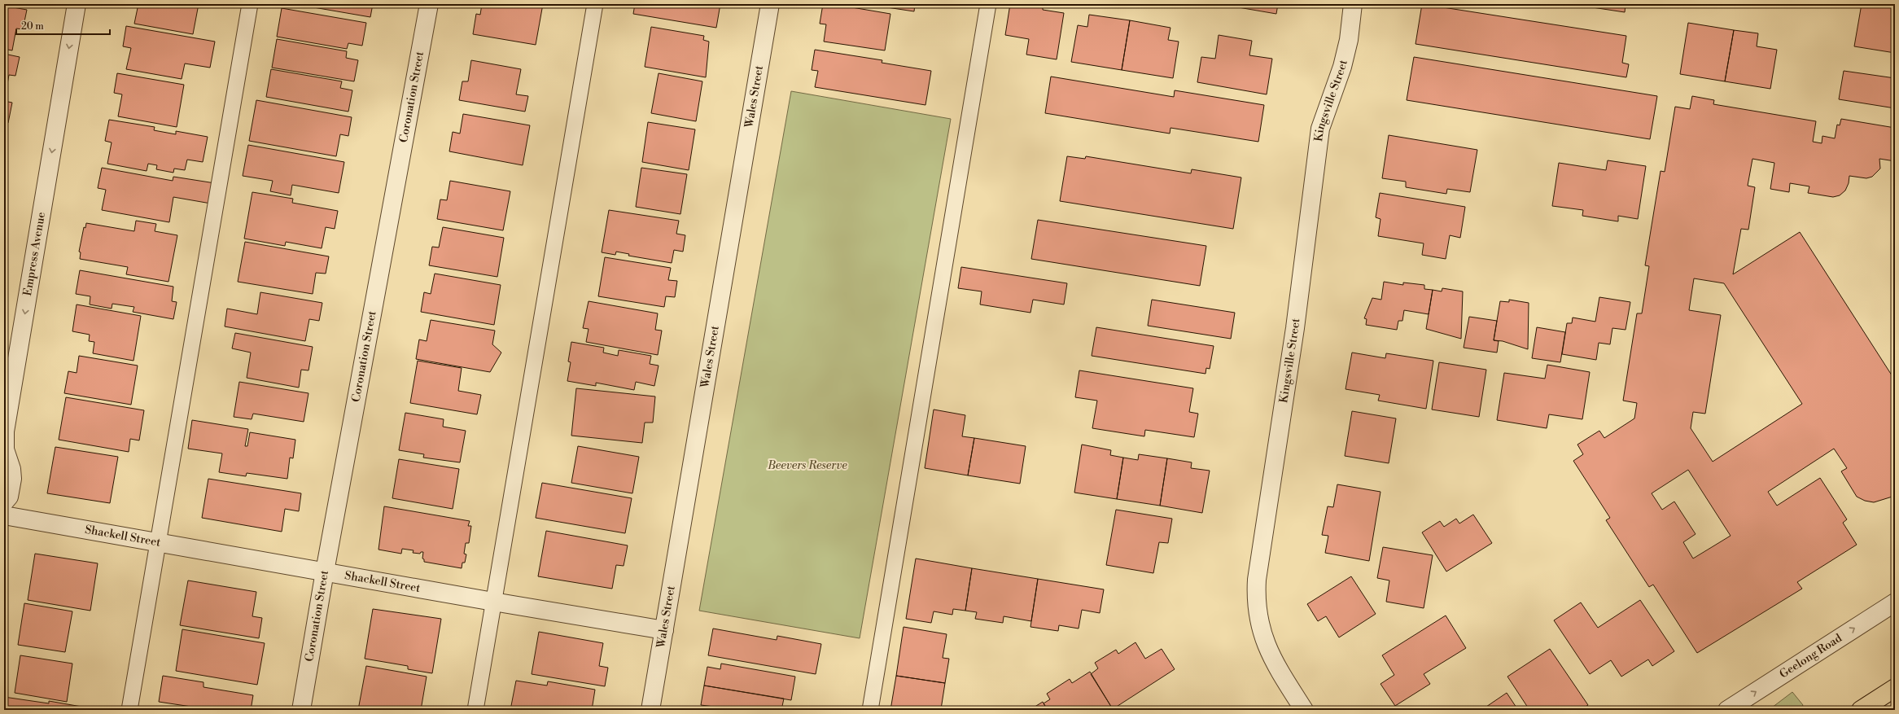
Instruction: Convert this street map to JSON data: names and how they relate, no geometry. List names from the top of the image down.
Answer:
{
  "streets": {
    "street": [
      "Wales Street",
      "Coronation Street",
      "Kingsville Street",
      "Empress Avenue",
      "Shackell Street",
      "Geelong Road"
    ]
  },
  "crossings": [
    ["Wales Street", "Shackell Street"],
    ["Coronation Street", "Shackell Street"]
  ],
  "one_way": ["Empress Avenue", "Geelong Road"],
  "parks": ["Beevers Reserve"],
  "scale_bar": "20 m"
}
